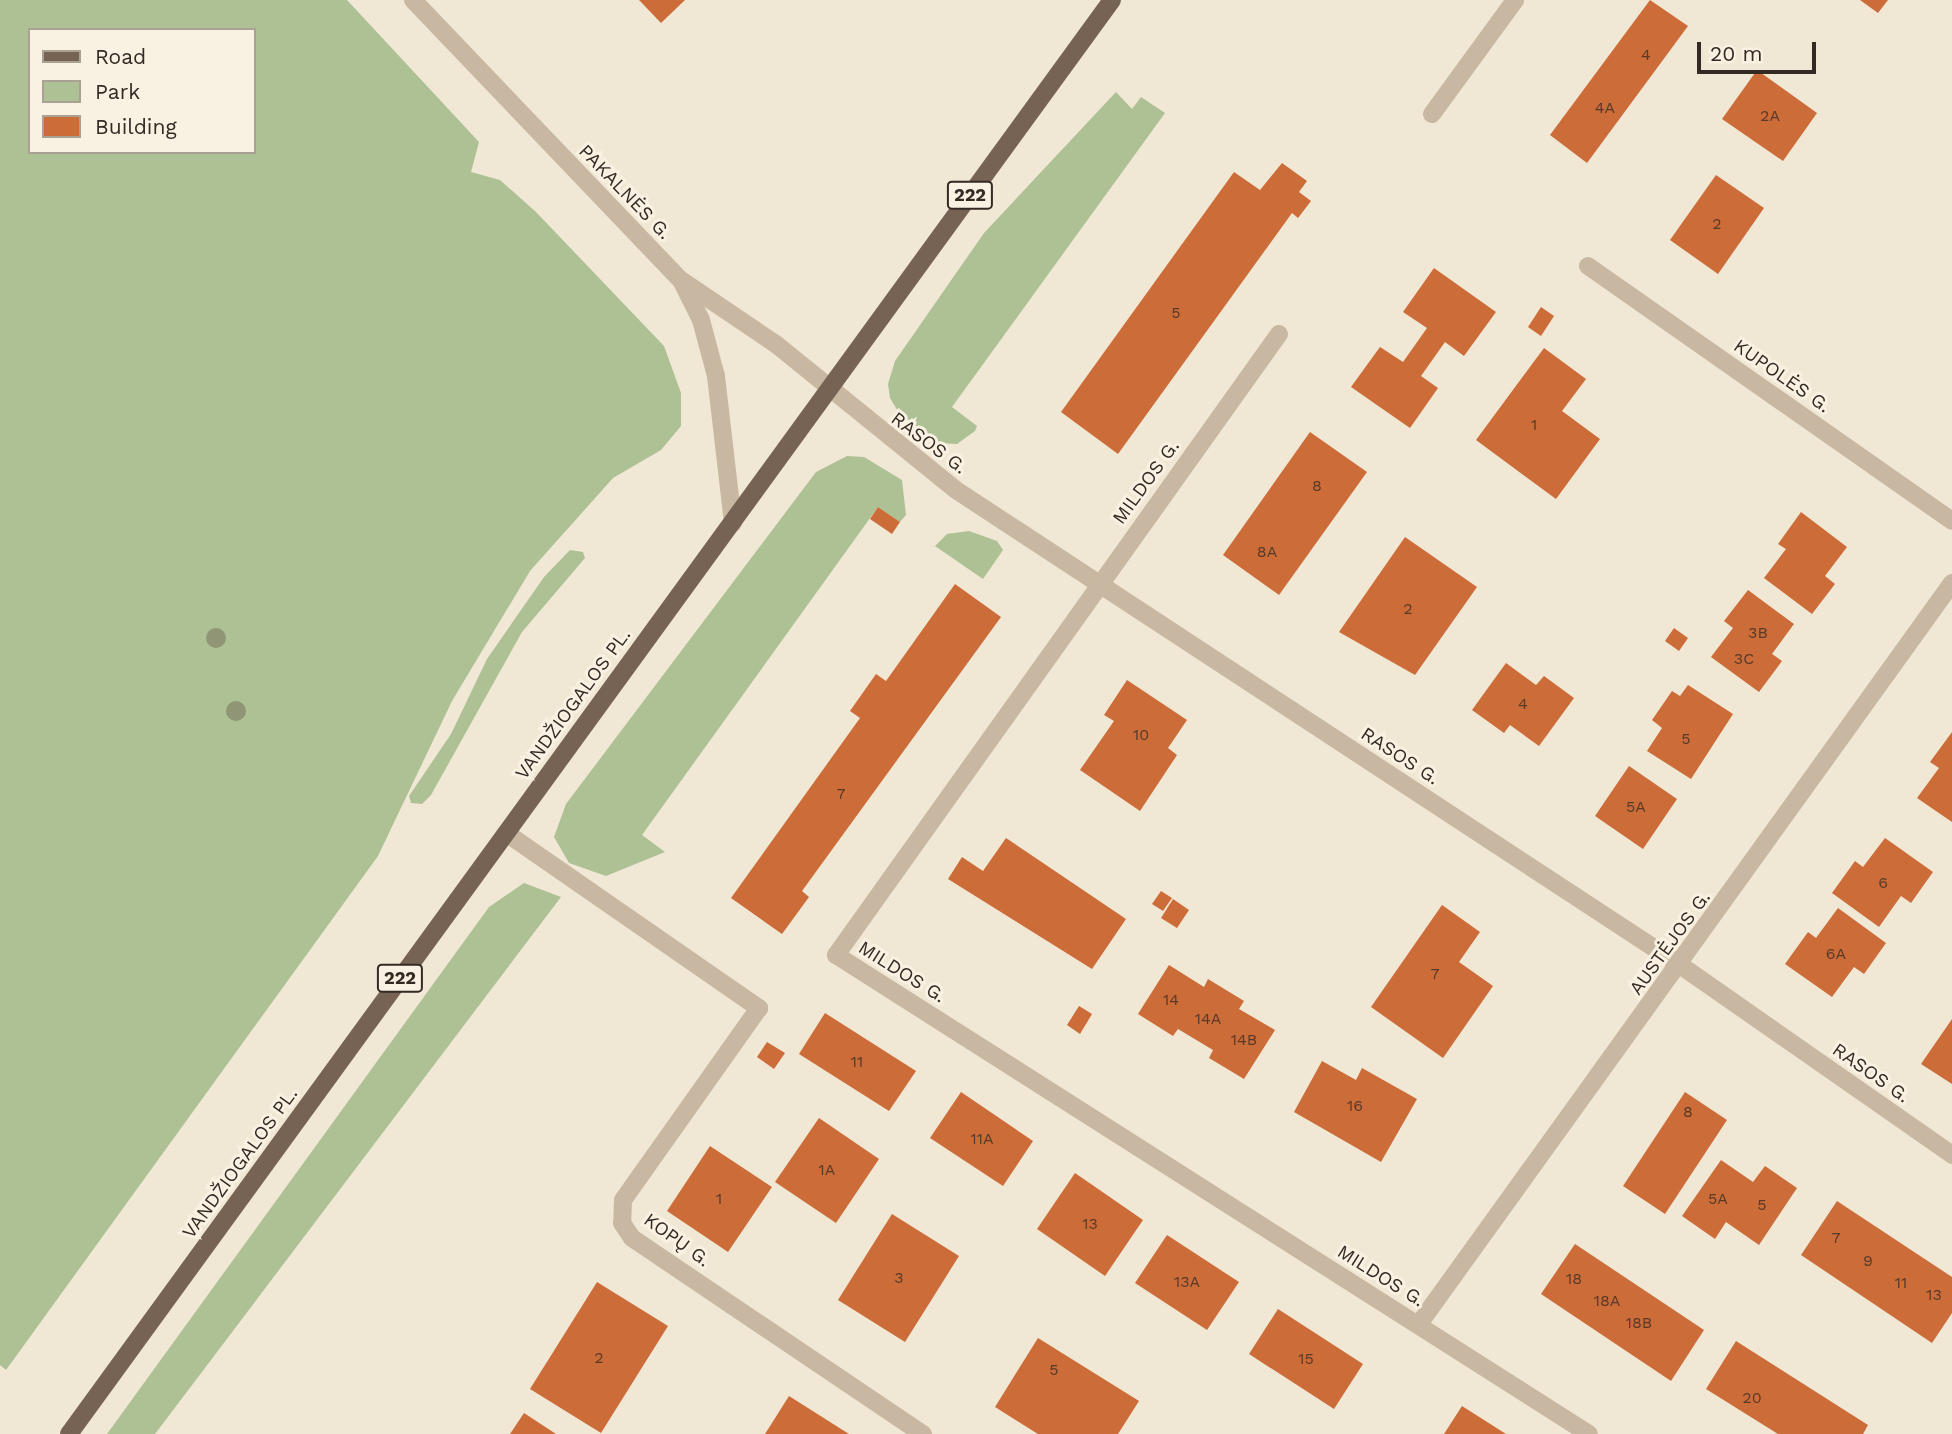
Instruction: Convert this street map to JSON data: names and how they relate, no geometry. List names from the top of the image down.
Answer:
{
  "streets": {
    "main road": ["222", "VANDŽIOGALOS PL."],
    "street": [
      "PAKALNĖS G.",
      "KUPOLĖS G.",
      "RASOS G.",
      "MILDOS G.",
      "AUSTĖJOS G.",
      "KOPŲ G."
    ]
  },
  "crossings": [
    ["PAKALNĖS G.", "RASOS G."],
    ["PAKALNĖS G.", "VANDŽIOGALOS PL."],
    ["RASOS G.", "MILDOS G."],
    ["RASOS G.", "VANDŽIOGALOS PL."],
    ["RASOS G.", "AUSTĖJOS G."],
    ["MILDOS G.", "AUSTĖJOS G."],
    ["VANDŽIOGALOS PL.", "KOPŲ G."]
  ],
  "house_numbers": [
    "4",
    "4A",
    "2A",
    "2",
    "5",
    "1",
    "8",
    "8A",
    "2",
    "3B",
    "3C",
    "4",
    "10",
    "5",
    "7",
    "5A",
    "6",
    "6A",
    "7",
    "14",
    "14A",
    "14B",
    "11",
    "16",
    "8",
    "11A",
    "1A",
    "1",
    "5A",
    "5",
    "13",
    "7",
    "9",
    "3",
    "18",
    "13A",
    "11",
    "13",
    "18A",
    "18B",
    "2",
    "15",
    "5",
    "20"
  ],
  "legend": ["Road", "Park", "Building"],
  "scale_bar": "20 m"
}
